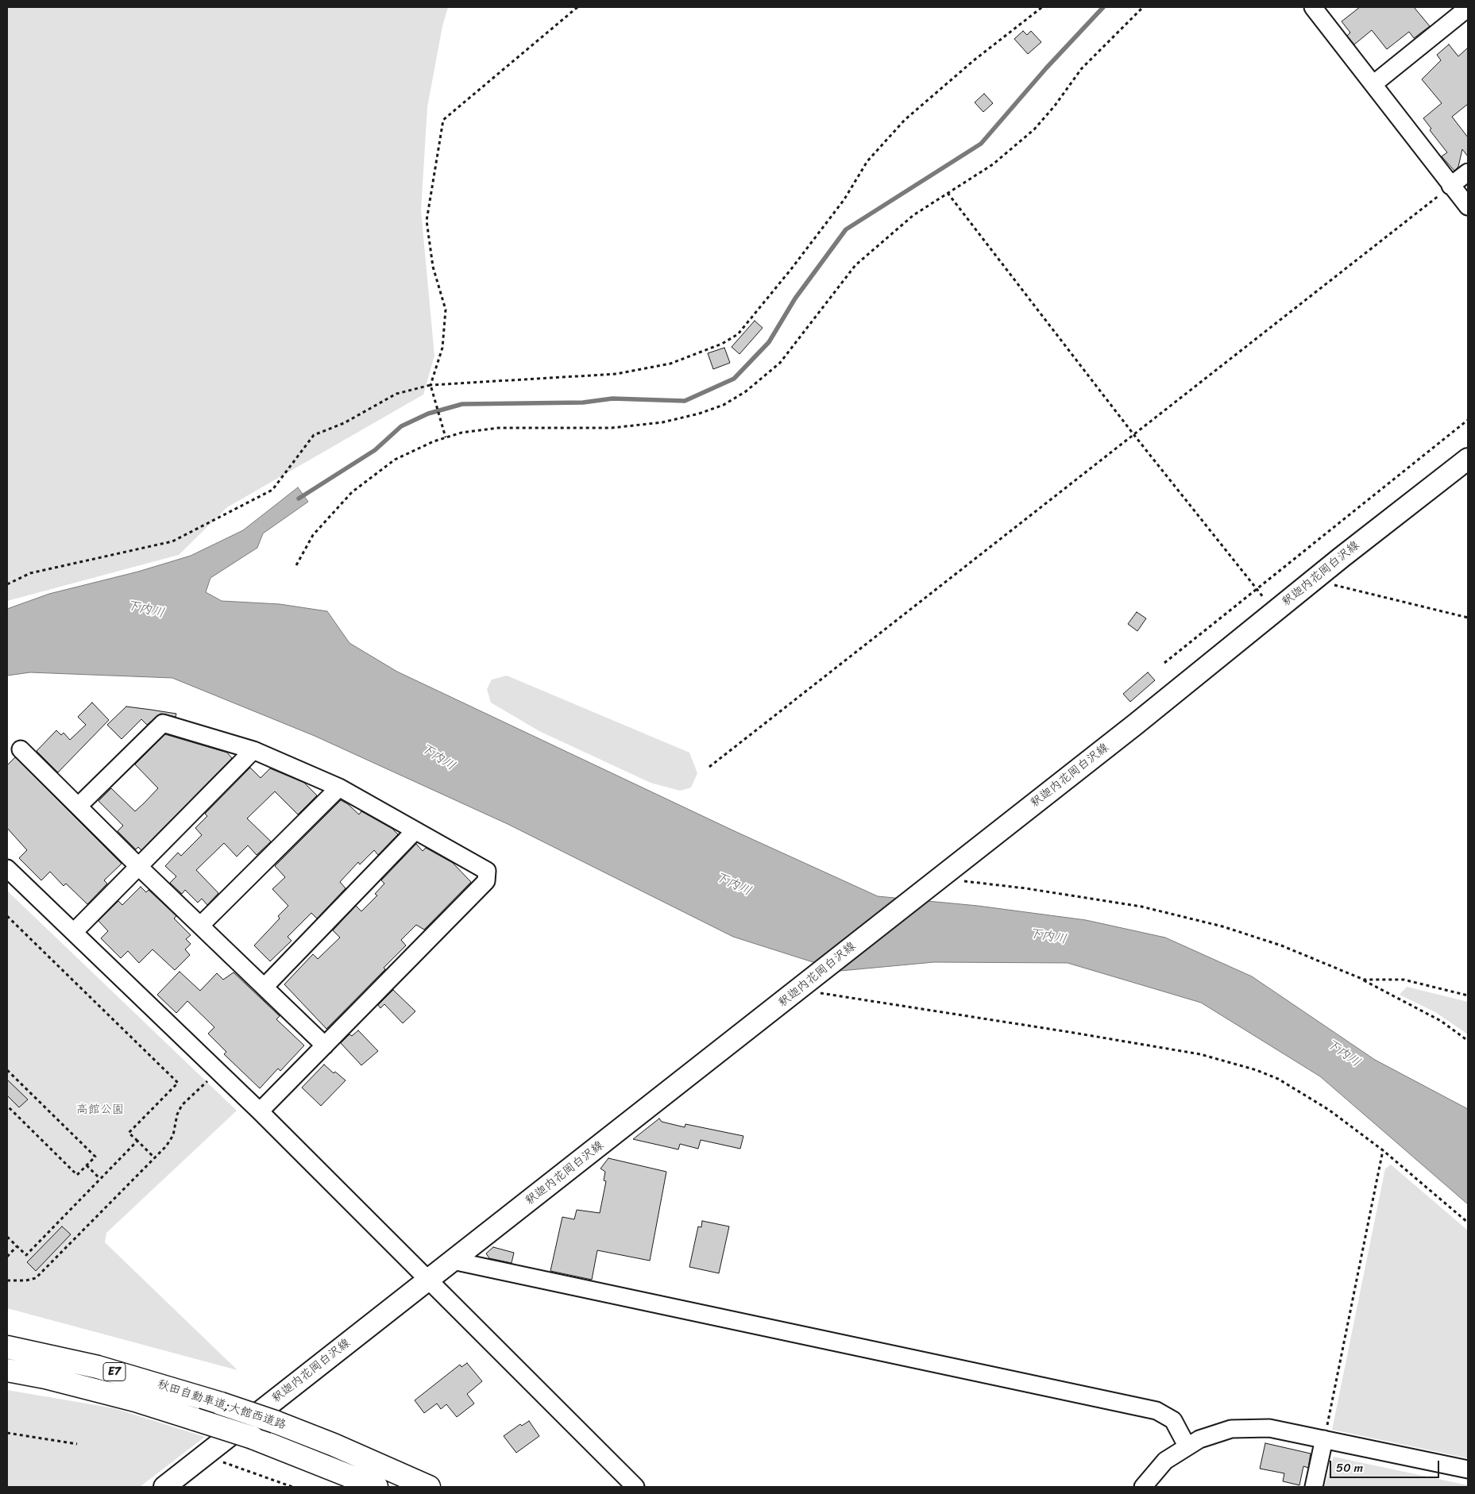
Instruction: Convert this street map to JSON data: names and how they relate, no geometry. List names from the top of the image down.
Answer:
{
  "streets": {
    "highway": ["E7", "秋田自動車道;大館西道路"],
    "main road": ["釈迦内花岡白沢線"]
  },
  "water": ["下内川"],
  "parks": ["高館公園"],
  "scale_bar": "50 m"
}
